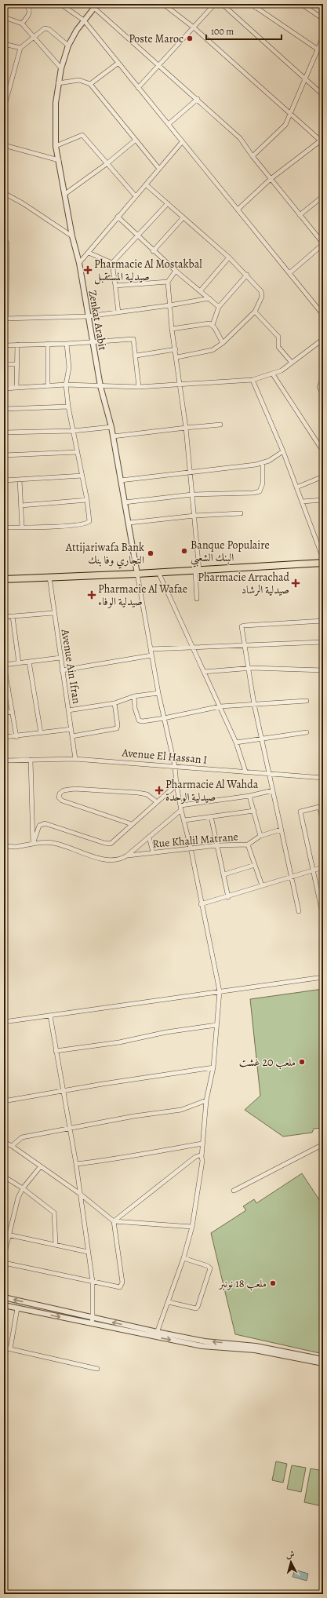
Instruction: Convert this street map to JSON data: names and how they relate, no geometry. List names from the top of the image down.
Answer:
{
  "streets": {
    "street": [
      "Zenkat Arabit",
      "Avenue Ain Ifran",
      "Avenue El Hassan I",
      "Rue Khalil Matrane"
    ]
  },
  "crossings": [
    ["Avenue Ain Ifran", "Avenue El Hassan I"]
  ],
  "places": {
    "other": [
      "Poste Maroc",
      "Banque Populaire البنك الشعبي",
      "Attijariwafa Bank التجاري وفا بنك",
      "ملعب 20 غشت",
      "ملعب 18 نونبر"
    ],
    "health": [
      "Pharmacie Al Mostakbal صيدلية المستقبل",
      "Pharmacie Arrachad صيدلية الرشاد",
      "Pharmacie Al Wafae صيدلية الوفاء",
      "Pharmacie Al Wahda صيدلية الوحدة"
    ]
  },
  "scale_bar": "100 m",
  "north": "top"
}
